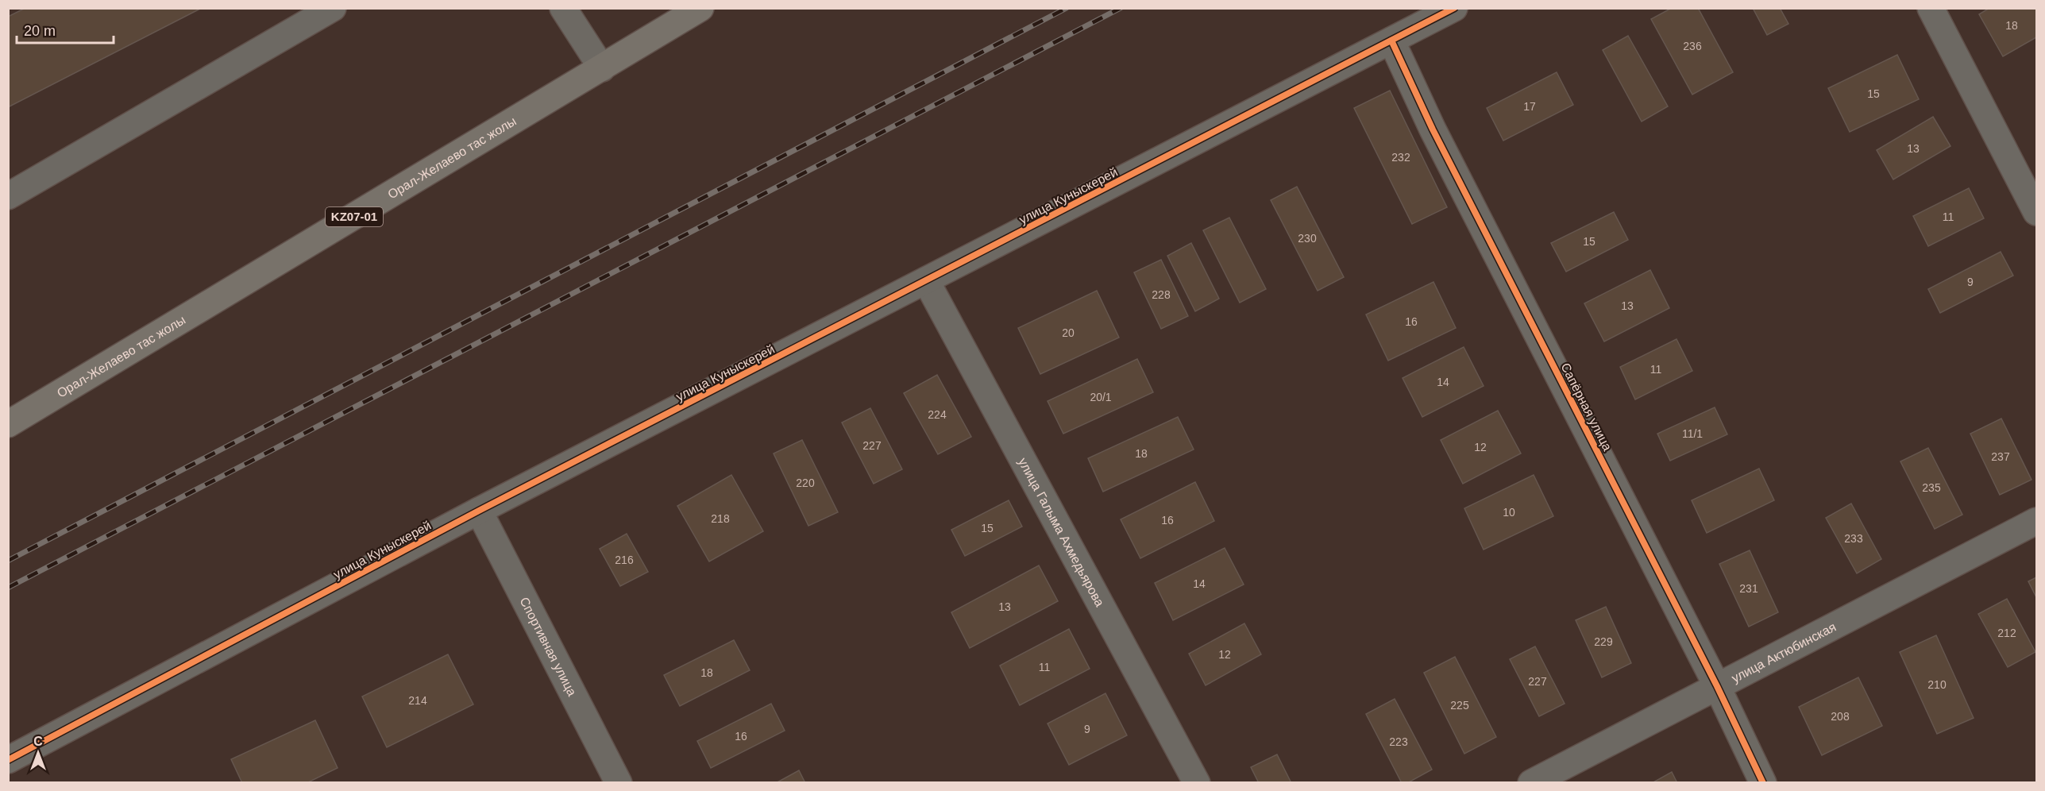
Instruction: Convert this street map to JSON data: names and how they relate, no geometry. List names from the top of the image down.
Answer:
{
  "streets": {
    "main road": ["Орал-Желаево тас жолы", "KZ07-01"],
    "street": [
      "улица Куныскерей",
      "Сапёрная улица",
      "улица Галыма Ахмедьярова",
      "Спортивная улица",
      "улица Актюбинская"
    ]
  },
  "crossings": [
    ["улица Куныскерей", "Сапёрная улица"],
    ["улица Куныскерей", "улица Галыма Ахмедьярова"],
    ["улица Куныскерей", "Спортивная улица"],
    ["Сапёрная улица", "улица Актюбинская"]
  ],
  "house_numbers": [
    "18",
    "236",
    "15",
    "17",
    "13",
    "232",
    "11",
    "230",
    "15",
    "9",
    "228",
    "13",
    "16",
    "20",
    "11",
    "14",
    "20/1",
    "224",
    "11/1",
    "227",
    "12",
    "18",
    "237",
    "220",
    "235",
    "10",
    "218",
    "16",
    "15",
    "233",
    "216",
    "14",
    "231",
    "13",
    "212",
    "229",
    "12",
    "11",
    "18",
    "227",
    "210",
    "214",
    "225",
    "208",
    "9",
    "16",
    "223"
  ],
  "scale_bar": "20 m",
  "north": "top"
}
